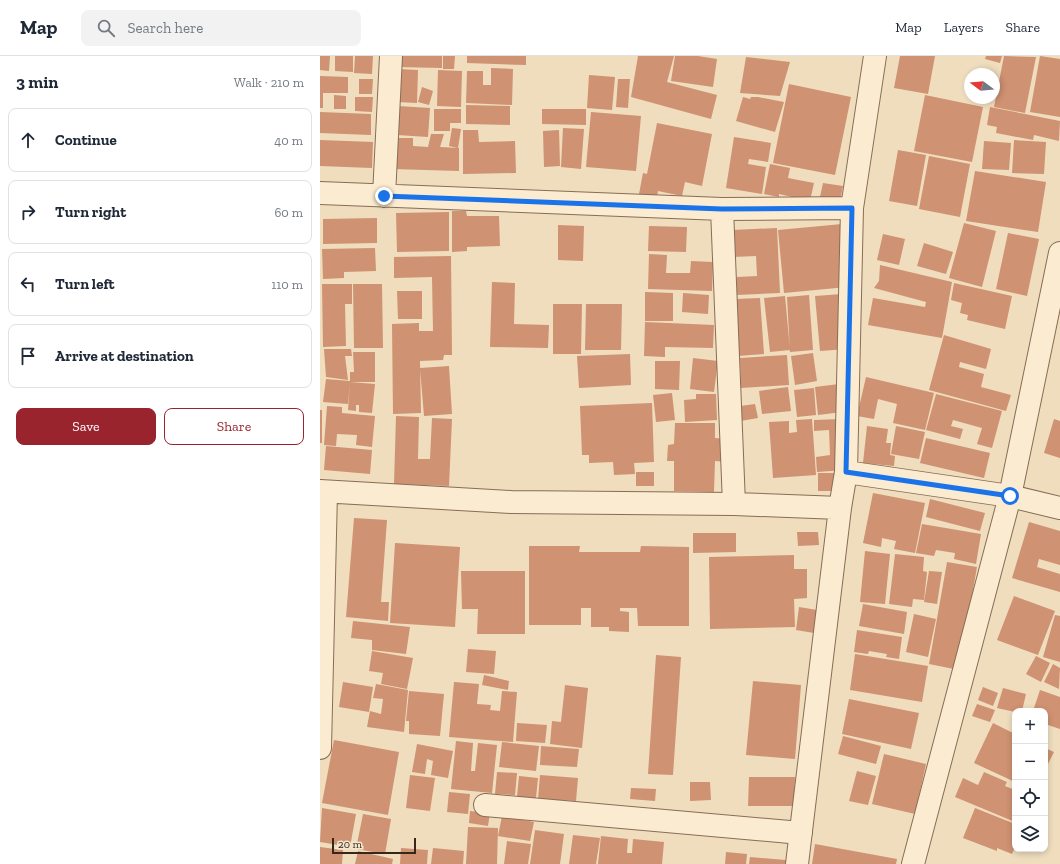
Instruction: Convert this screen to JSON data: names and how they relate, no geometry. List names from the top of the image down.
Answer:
{
  "scale_bar": "20 m",
  "north": "left",
  "page": {
    "header": "Map",
    "search": "Search here",
    "nav": ["Map", "Layers", "Share"],
    "heading": ["3 min", "Walk · 210 m"],
    "list": [
      ["Continue", "40 m"],
      ["Turn right", "60 m"],
      ["Turn left", "110 m"],
      "Arrive at destination"
    ],
    "buttons": ["Save", "Share"],
    "map_buttons": ["+", "−"],
    "scale": "20 m"
  }
}
